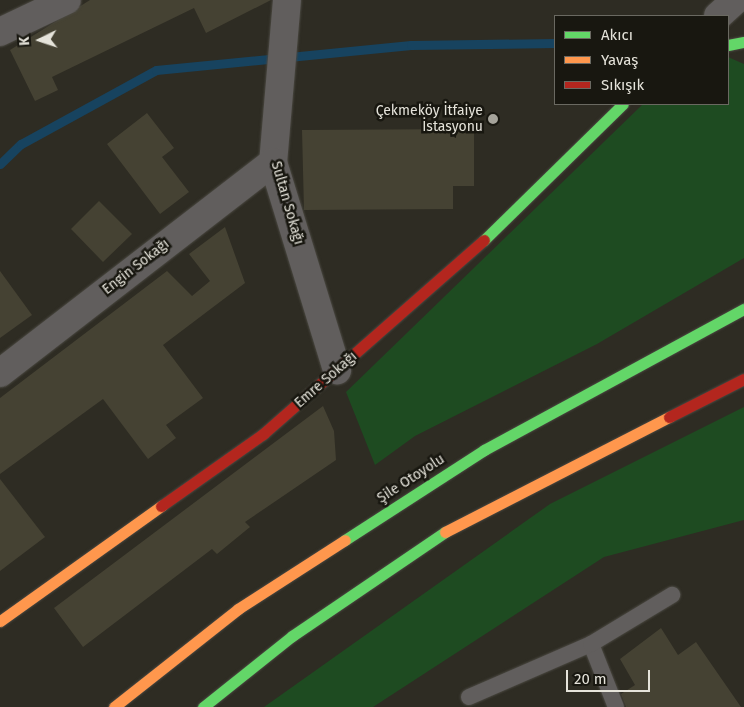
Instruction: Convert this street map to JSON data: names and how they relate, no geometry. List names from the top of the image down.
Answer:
{
  "streets": {
    "main road": ["Emre Sokağı", "Şile Otoyolu"],
    "street": ["Sultan Sokağı", "Engin Sokağı"]
  },
  "crossings": [
    ["Sultan Sokağı", "Engin Sokağı"],
    ["Sultan Sokağı", "Emre Sokağı"]
  ],
  "places": ["Çekmeköy İtfaiye İstasyonu"],
  "legend": ["Akıcı", "Yavaş", "Sıkışık"],
  "scale_bar": "20 m",
  "north": "left"
}
